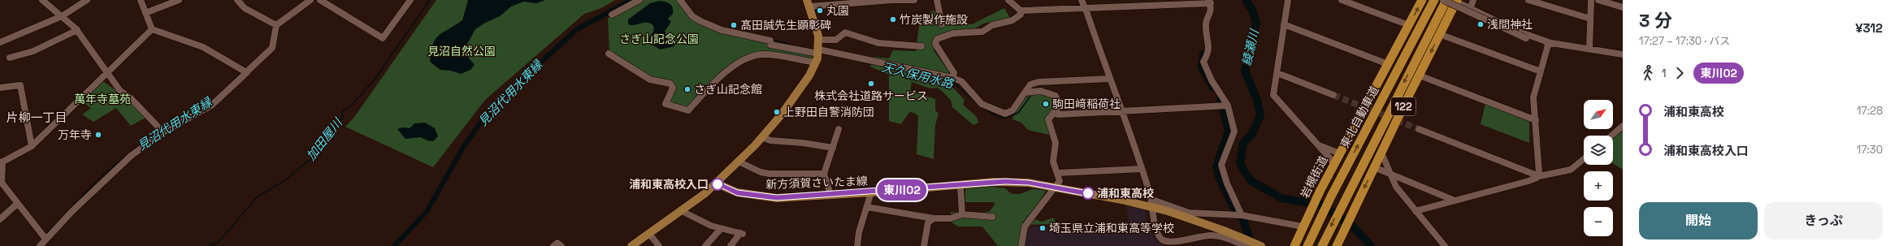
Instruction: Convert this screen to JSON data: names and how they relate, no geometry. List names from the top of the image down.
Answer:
{
  "streets": {
    "highway": ["122", "東北自動車道", "岩槻街道"],
    "main road": ["新方須賀さいたま線"]
  },
  "districts": ["片柳一丁目"],
  "water": [
    "綾瀬川",
    "天久保用水路",
    "見沼代用水東縁",
    "加田屋川"
  ],
  "parks": ["さぎ山記念公園", "見沼自然公園", "萬年寺墓苑"],
  "places": [
    "丸園",
    "竹炭製作施設",
    "浅間神社",
    "髙田誠先生顕彰碑",
    "株式会社道路サービス",
    "さぎ山記念館",
    "駒田﨑稲荷社",
    "上野田自警消防団",
    "万年寺",
    "浦和東高校入口",
    "浦和東高校",
    "埼玉県立浦和東高等学校"
  ],
  "lines": ["bus line 東川02"],
  "north": "top right",
  "page": {
    "on_map": "東川02",
    "heading": ["3 分", "17:27 – 17:30 · バス", "¥312"],
    "legs": ["1", "東川02"],
    "list": [
      {
        "name": "浦和東高校",
        "value": "17:28"
      },
      {
        "name": "浦和東高校入口",
        "value": "17:30"
      }
    ],
    "map_buttons": ["+", "−"],
    "buttons": ["開始", "きっぷ"]
  }
}
